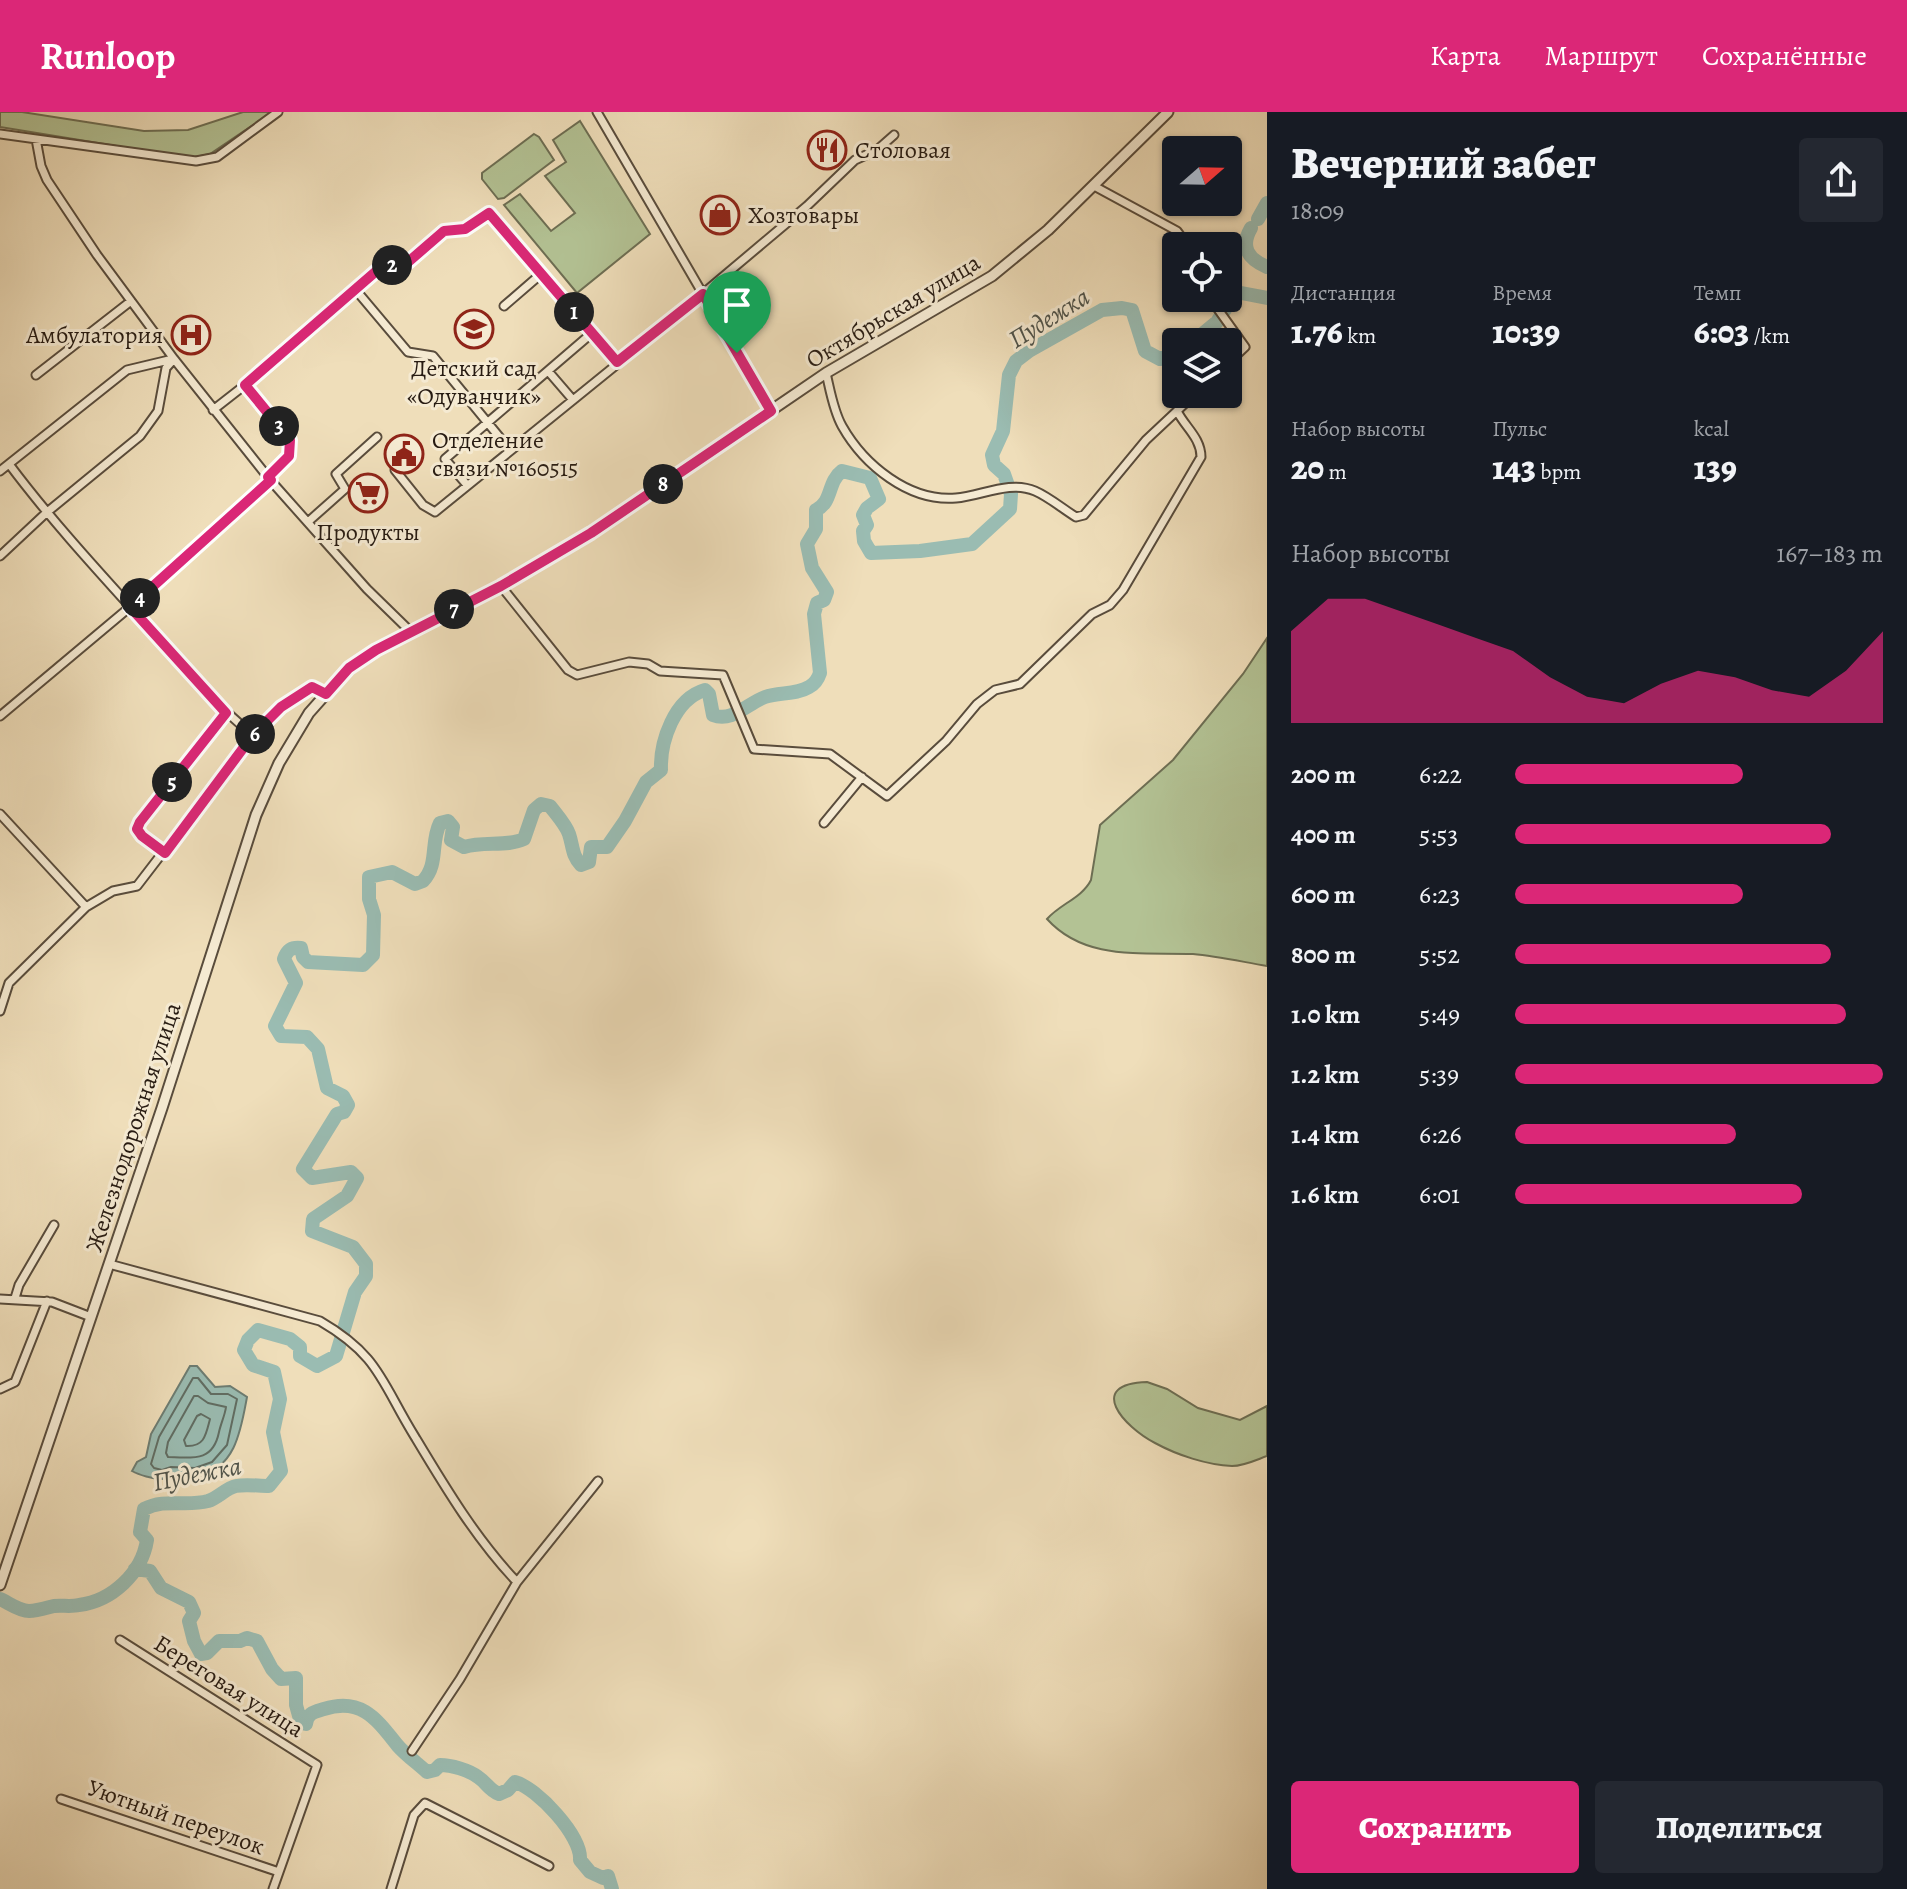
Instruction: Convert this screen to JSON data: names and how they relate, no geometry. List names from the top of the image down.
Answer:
{
  "streets": {
    "street": [
      "Октябрьская улица",
      "Железнодорожная улица",
      "Береговая улица",
      "Уютный переулок"
    ]
  },
  "crossings": [
    ["Октябрьская улица", "Железнодорожная улица"],
    ["Береговая улица", "Уютный переулок"]
  ],
  "water": ["Пудежка"],
  "places": {
    "restaurant": ["Столовая"],
    "shop": ["Хозтовары"],
    "school or university": ["Детский сад «Одуванчик»"],
    "hospital": ["Амбулатория"],
    "public building": ["Отделение связи №160515"],
    "supermarket": ["Продукты"]
  },
  "north": "right",
  "page": {
    "header": "Runloop",
    "nav": ["Карта", "Маршрут", "Сохранённые"],
    "heading": ["Вечерний забег", "18:09"],
    "pins": [
      "2",
      "1",
      "3",
      "8",
      "4",
      "7",
      "6",
      "5"
    ],
    "stats": [
      ["Дистанция", "1.76 km"],
      ["Время", "10:39"],
      ["Темп", "6:03 /km"],
      ["Набор высоты", "20 m"],
      ["Пульс", "143 bpm"],
      ["kcal", "139"]
    ],
    "chart": ["Набор высоты", "167–183 m"],
    "list": [
      {
        "name": "200 m",
        "note": "6:22"
      },
      {
        "name": "400 m",
        "note": "5:53"
      },
      {
        "name": "600 m",
        "note": "6:23"
      },
      {
        "name": "800 m",
        "note": "5:52"
      },
      {
        "name": "1.0 km",
        "note": "5:49"
      },
      {
        "name": "1.2 km",
        "note": "5:39"
      },
      {
        "name": "1.4 km",
        "note": "6:26"
      },
      {
        "name": "1.6 km",
        "note": "6:01"
      }
    ],
    "buttons": ["Сохранить", "Поделиться"]
  }
}
